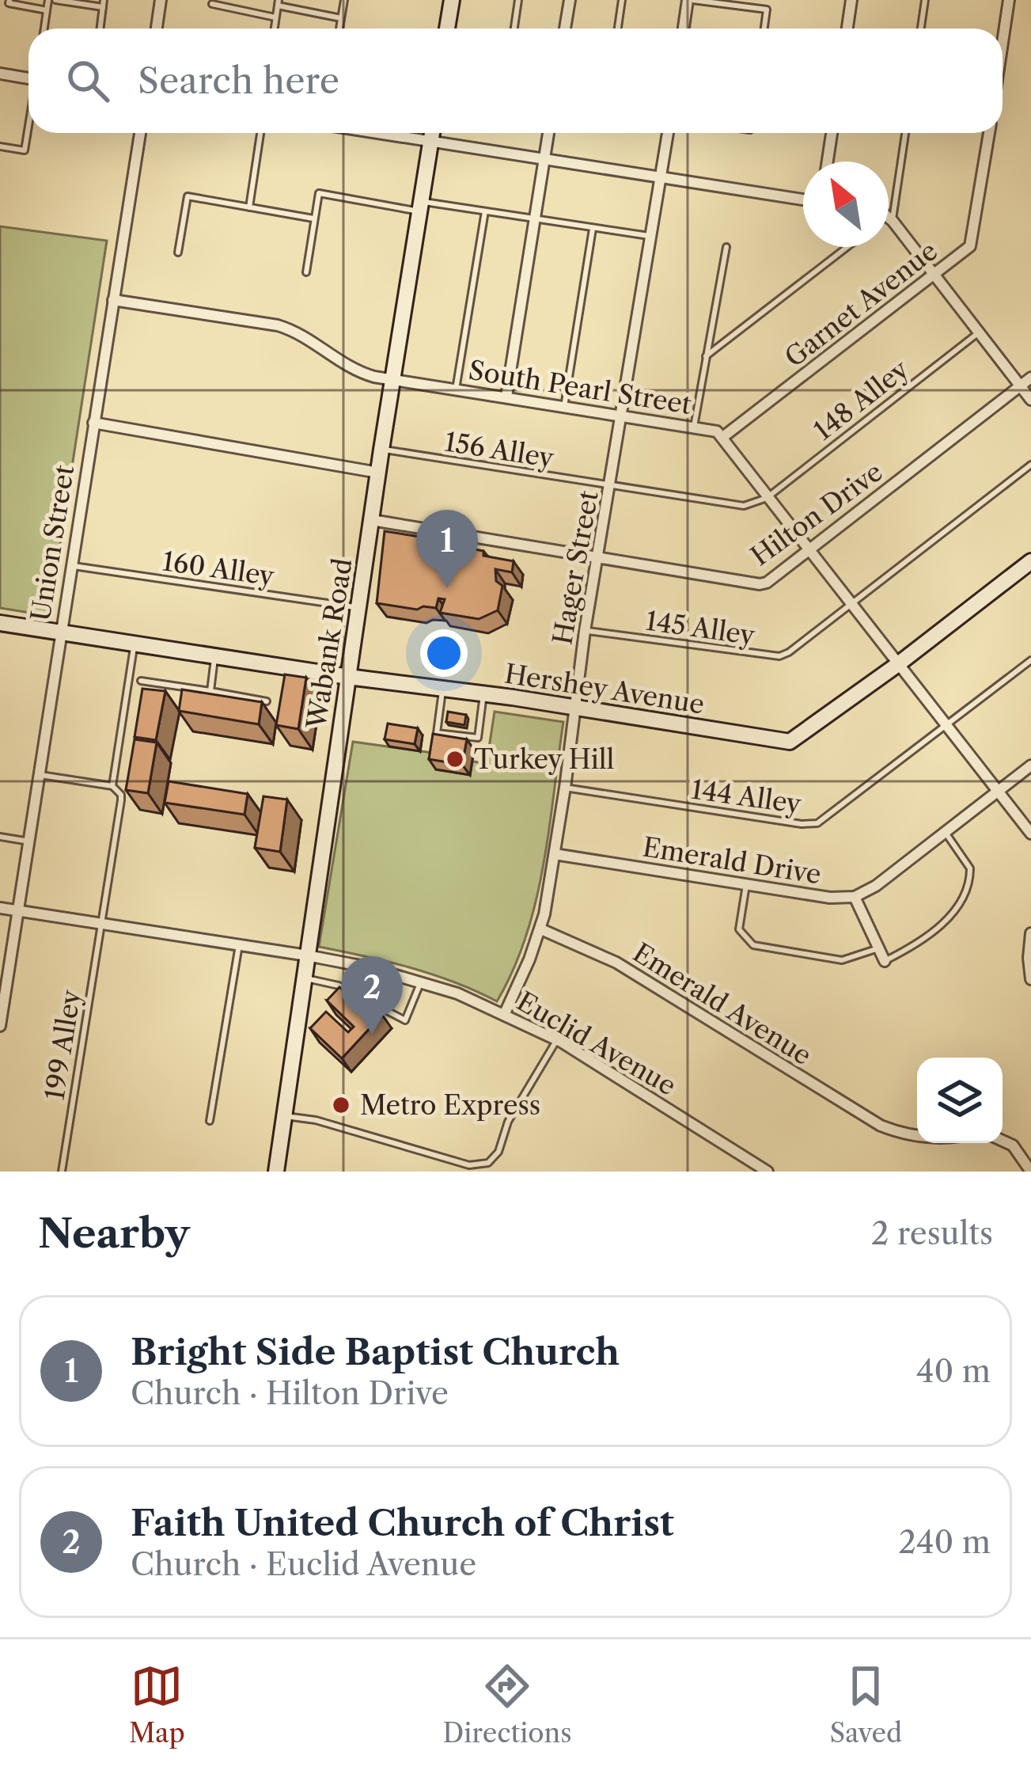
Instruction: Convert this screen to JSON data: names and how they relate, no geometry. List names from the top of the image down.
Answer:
{
  "streets": {
    "main road": ["Wabank Road", "Hershey Avenue"],
    "street": [
      "Garnet Avenue",
      "South Pearl Street",
      "Hilton Drive",
      "Union Street",
      "Hager Street",
      "Emerald Drive",
      "Emerald Avenue",
      "Euclid Avenue"
    ],
    "lane": [
      "148 Alley",
      "156 Alley",
      "160 Alley",
      "145 Alley",
      "144 Alley",
      "199 Alley"
    ]
  },
  "crossings": [
    ["Garnet Avenue", "South Pearl Street"],
    ["South Pearl Street", "148 Alley"],
    ["South Pearl Street", "156 Alley"],
    ["South Pearl Street", "Hilton Drive"],
    ["South Pearl Street", "Union Street"],
    ["South Pearl Street", "Hager Street"],
    ["South Pearl Street", "145 Alley"],
    ["South Pearl Street", "Wabank Road"],
    ["South Pearl Street", "Hershey Avenue"],
    ["South Pearl Street", "144 Alley"],
    ["South Pearl Street", "Emerald Drive"],
    ["148 Alley", "156 Alley"],
    ["156 Alley", "Hager Street"],
    ["156 Alley", "Wabank Road"],
    ["Hilton Drive", "Hager Street"],
    ["Hilton Drive", "Wabank Road"],
    ["Union Street", "160 Alley"],
    ["Union Street", "Hershey Avenue"],
    ["Union Street", "Euclid Avenue"],
    ["Hager Street", "145 Alley"],
    ["Hager Street", "Hershey Avenue"],
    ["Hager Street", "144 Alley"],
    ["Hager Street", "Emerald Drive"],
    ["Hager Street", "Emerald Avenue"],
    ["Hager Street", "Euclid Avenue"],
    ["160 Alley", "Wabank Road"],
    ["Wabank Road", "Hershey Avenue"],
    ["Wabank Road", "Euclid Avenue"],
    ["Hershey Avenue", "199 Alley"],
    ["Euclid Avenue", "199 Alley"]
  ],
  "places": ["Turkey Hill", "Metro Express"],
  "north": "top left",
  "page": {
    "search": "Search here",
    "pins": ["1", "2"],
    "heading": ["Nearby", "2 results"],
    "list": [
      {
        "mark": "1",
        "name": "Bright Side Baptist Church",
        "note": "Church · Hilton Drive",
        "value": "40 m"
      },
      {
        "mark": "2",
        "name": "Faith United Church of Christ",
        "note": "Church · Euclid Avenue",
        "value": "240 m"
      }
    ],
    "nav": ["Map", "Directions", "Saved"]
  }
}
